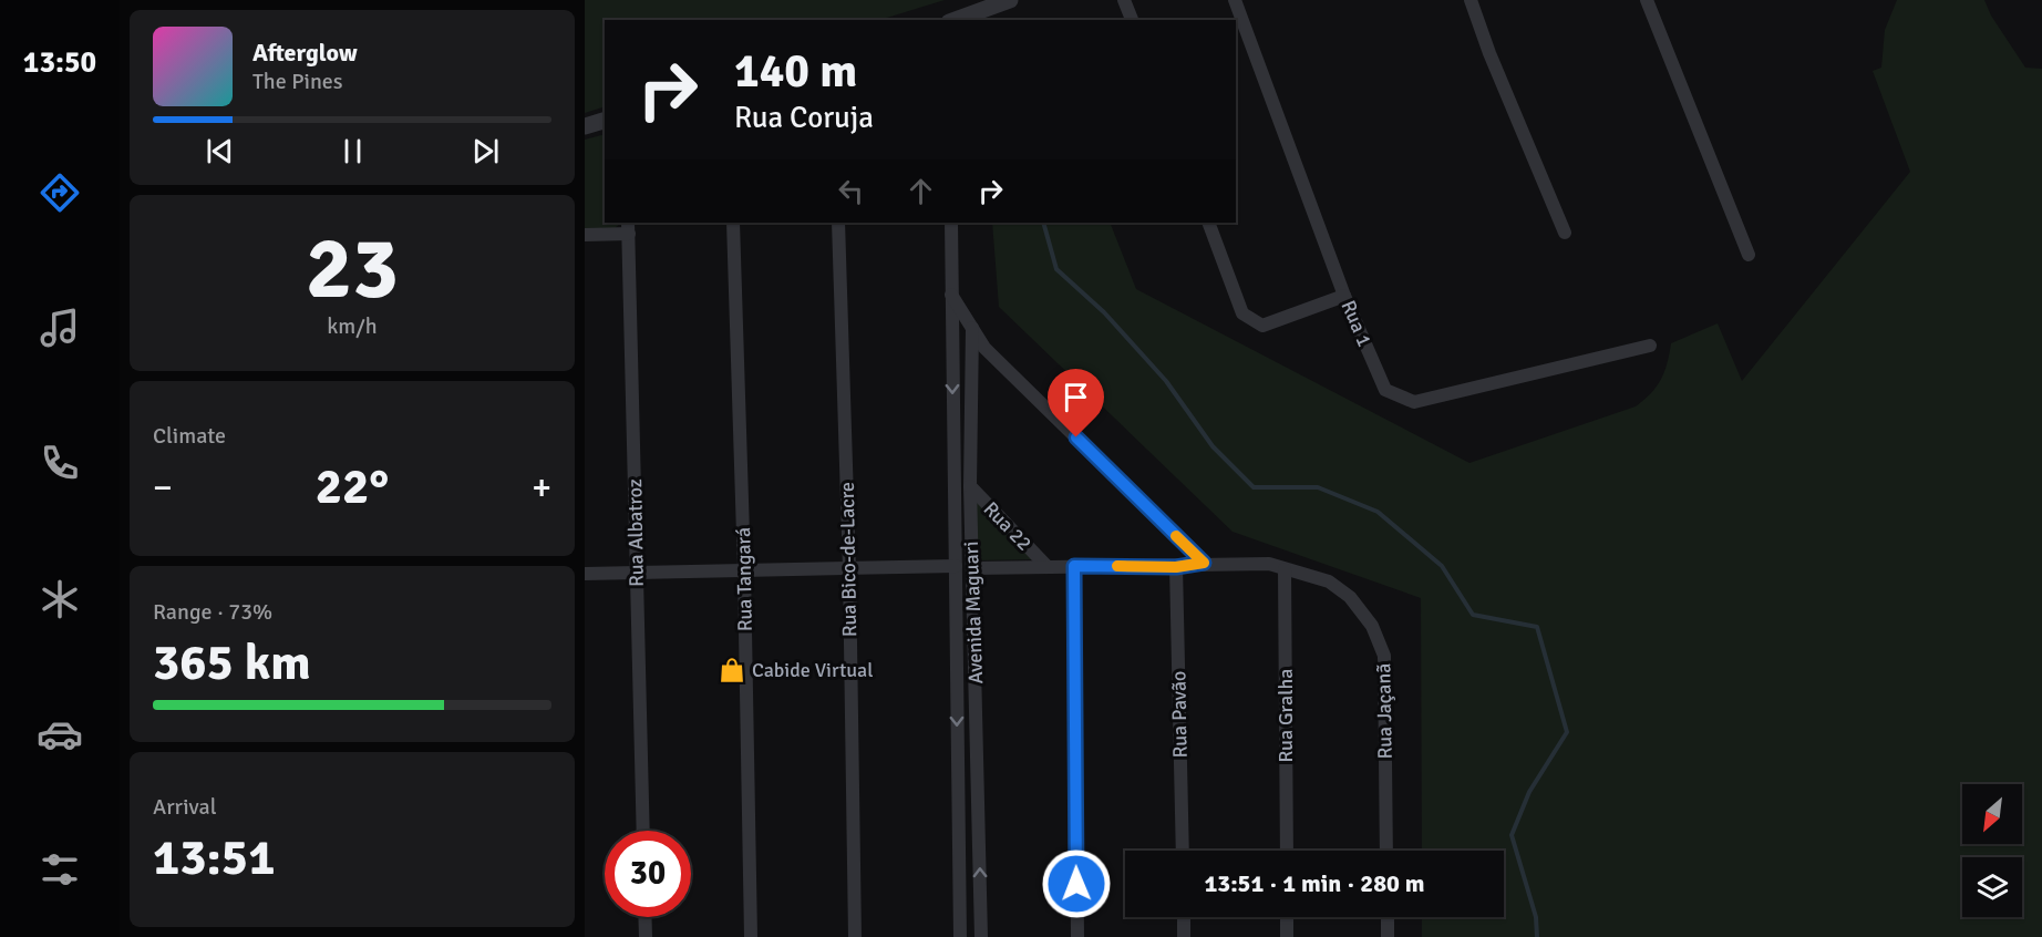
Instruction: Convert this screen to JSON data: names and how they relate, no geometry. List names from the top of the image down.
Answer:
{
  "streets": {
    "street": [
      "Rua 1",
      "Rua 22",
      "Rua Albatroz",
      "Rua Bico-de-Lacre",
      "Rua Tangará",
      "Avenida Maguari",
      "Rua Jaçanã",
      "Rua Pavão",
      "Rua Gralha"
    ]
  },
  "crossings": [
    ["Rua 22", "Avenida Maguari"],
    ["Rua Jaçanã", "Rua Gralha"]
  ],
  "places": {
    "shop": ["Cabide Virtual"]
  },
  "north": "bottom left",
  "page": {
    "tabs": "13:50",
    "turn": ["140 m", "Rua Coruja"],
    "song": ["Afterglow", "The Pines"],
    "tile": [
      ["23", "km/h"],
      "Climate",
      ["Range · 73%", "365 km"],
      ["Arrival", "13:51"]
    ],
    "heat": ["−", "22°", "+"],
    "limit": "30",
    "trip": "13:51 · 1 min · 280 m"
  }
}
